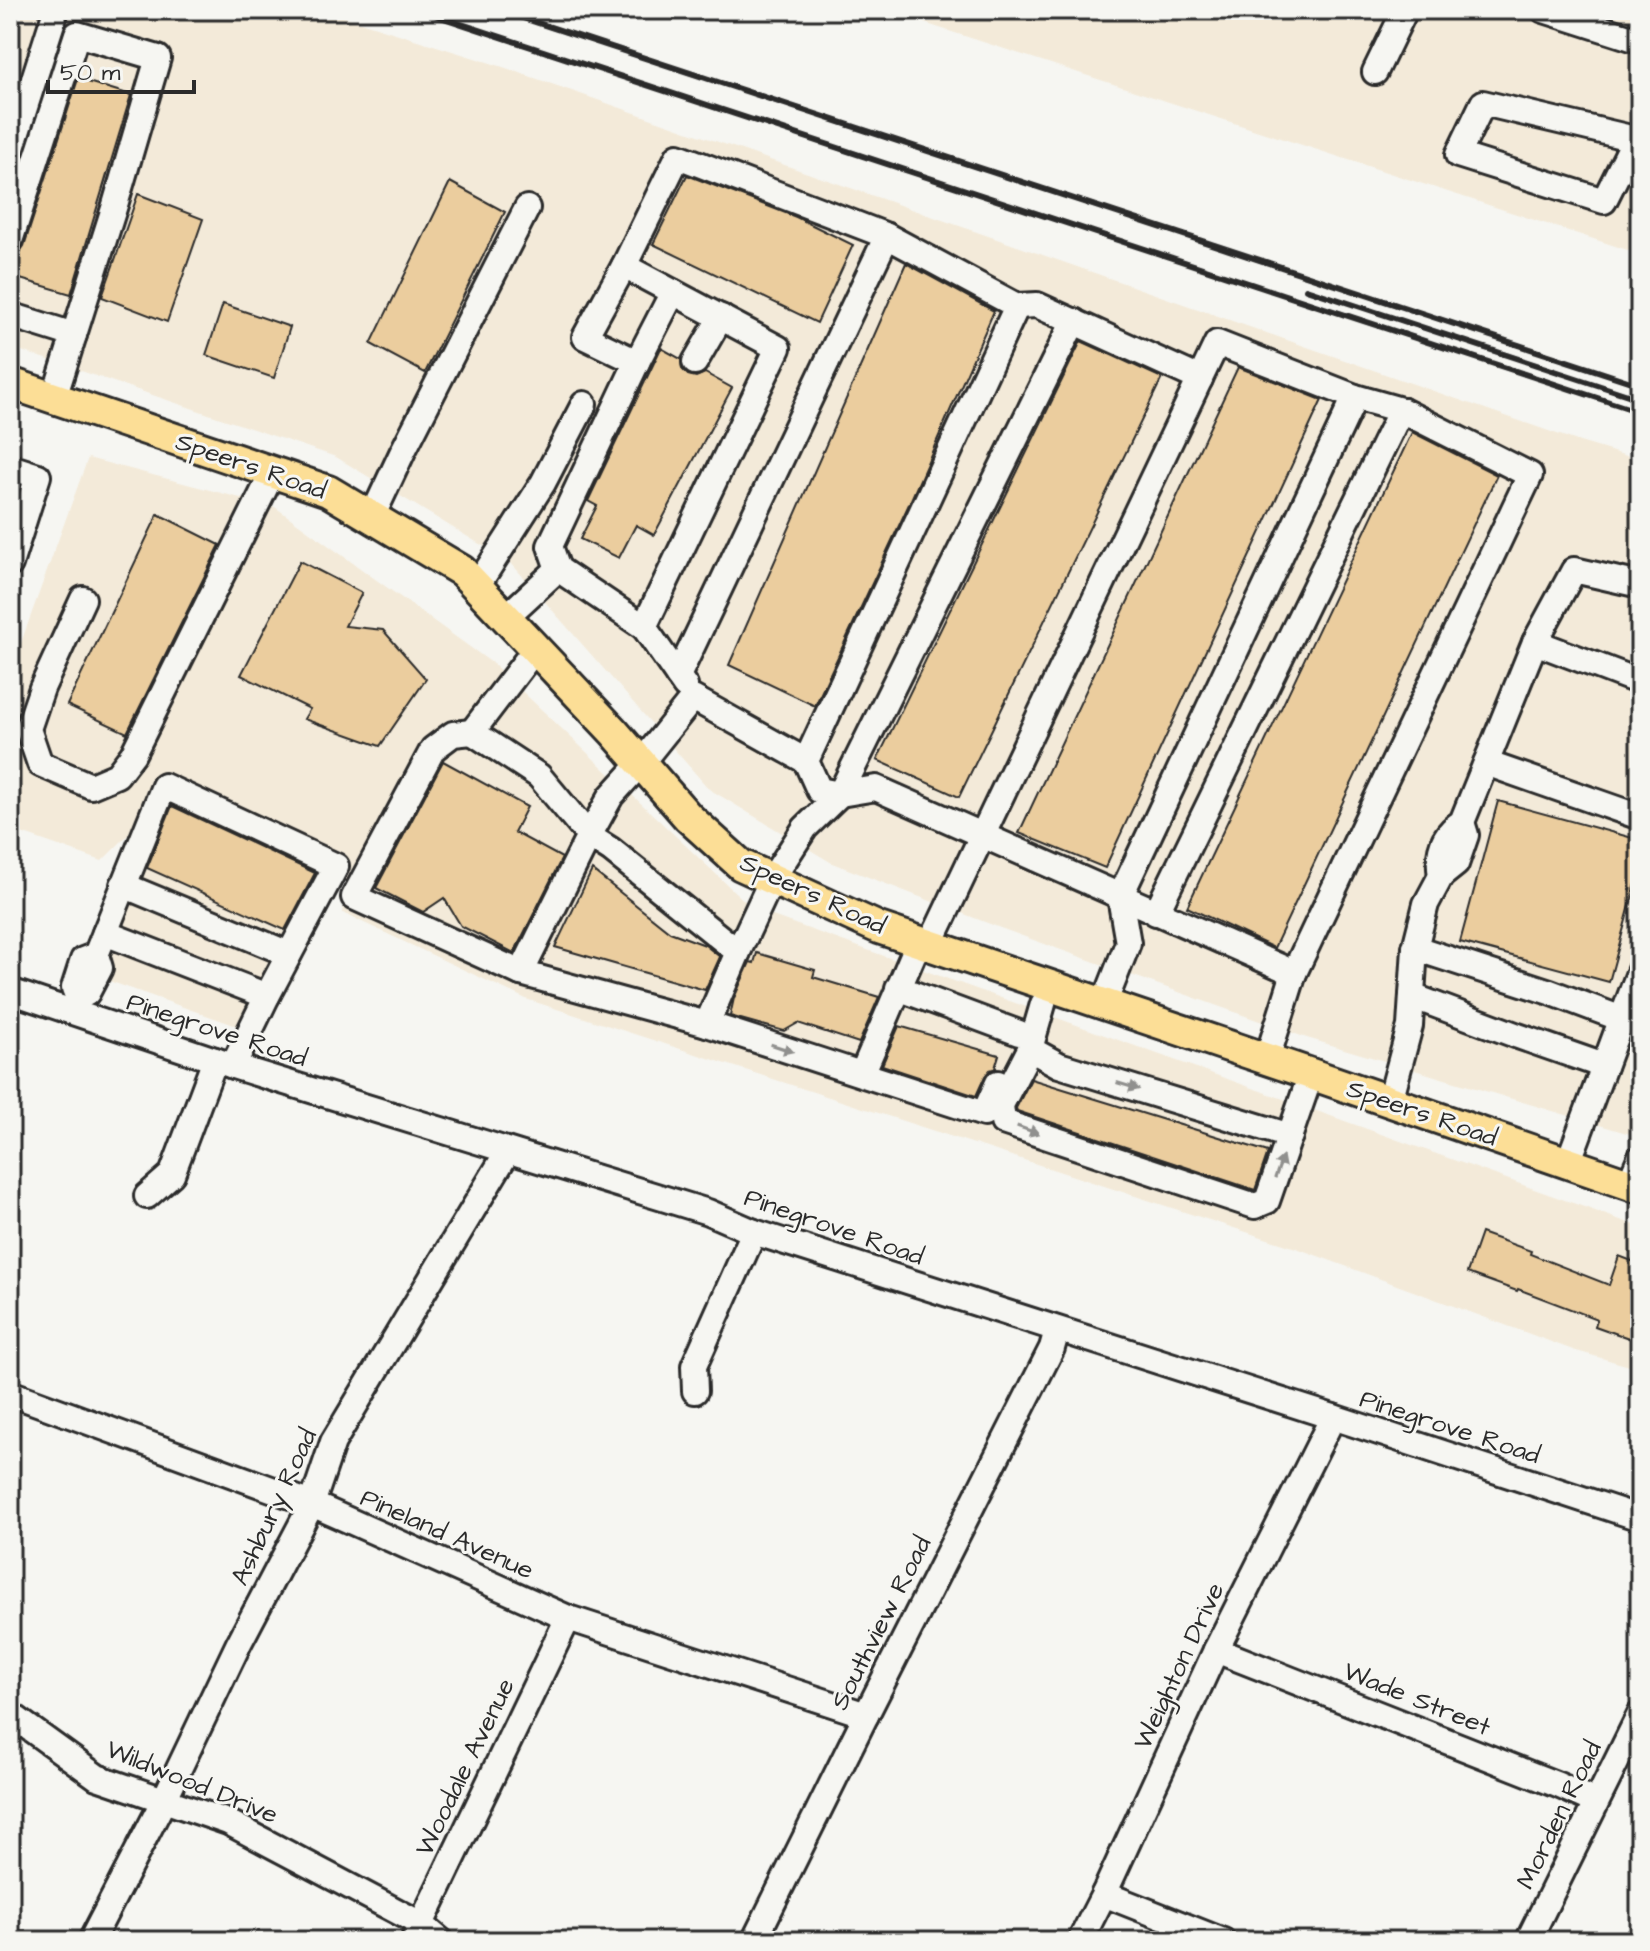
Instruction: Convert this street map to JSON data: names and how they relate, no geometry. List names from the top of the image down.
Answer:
{
  "streets": {
    "main road": ["Speers Road"],
    "street": [
      "Pinegrove Road",
      "Ashbury Road",
      "Pineland Avenue",
      "Southview Road",
      "Weighton Drive",
      "Wade Street",
      "Woodale Avenue",
      "Wildwood Drive",
      "Morden Road"
    ]
  },
  "crossings": [
    ["Pinegrove Road", "Ashbury Road"],
    ["Pinegrove Road", "Southview Road"],
    ["Pinegrove Road", "Weighton Drive"],
    ["Ashbury Road", "Pineland Avenue"],
    ["Ashbury Road", "Wildwood Drive"],
    ["Pineland Avenue", "Southview Road"],
    ["Pineland Avenue", "Woodale Avenue"],
    ["Weighton Drive", "Wade Street"],
    ["Wade Street", "Morden Road"],
    ["Woodale Avenue", "Wildwood Drive"]
  ],
  "scale_bar": "50 m"
}
